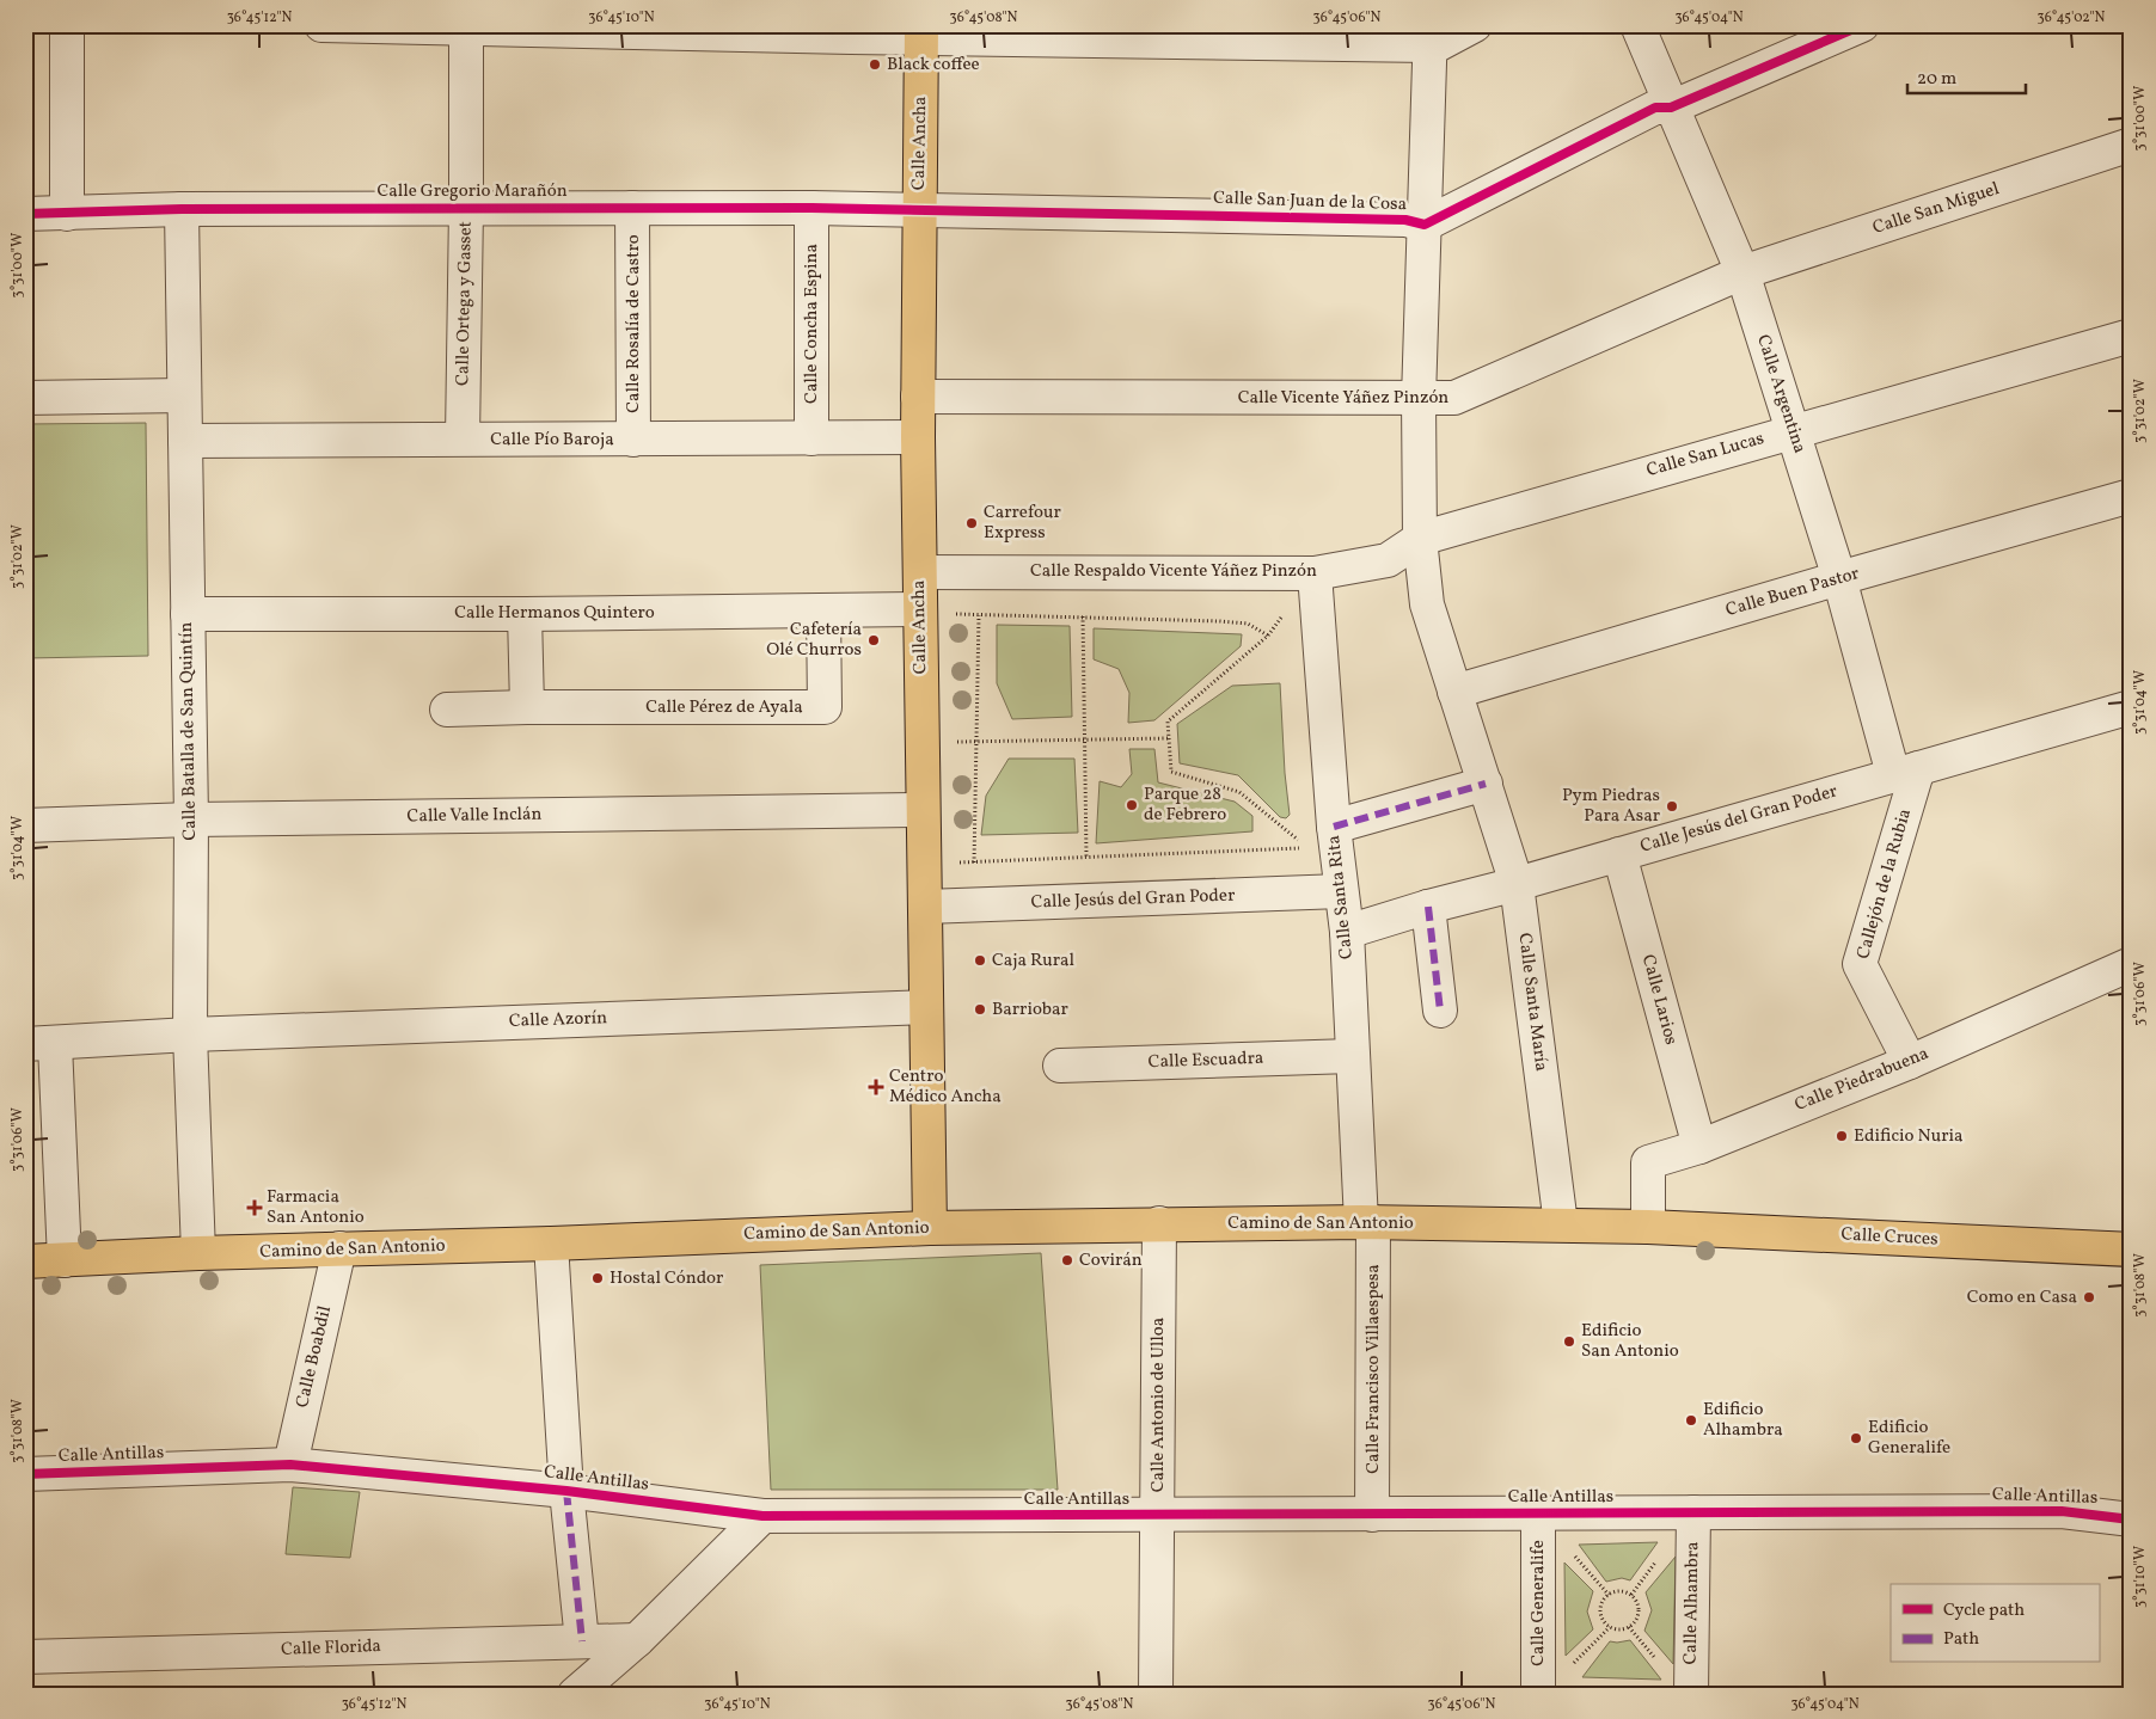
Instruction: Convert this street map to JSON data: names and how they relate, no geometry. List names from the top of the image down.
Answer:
{
  "streets": {
    "main road": ["Calle Ancha", "Camino de San Antonio", "Calle Cruces"],
    "street": [
      "Calle Gregorio Marañón",
      "Calle San Juan de la Cosa",
      "Calle San Miguel",
      "Calle Ortega y Gasset",
      "Calle Rosalía de Castro",
      "Calle Concha Espina",
      "Calle Argentina",
      "Calle Vicente Yáñez Pinzón",
      "Calle Pío Baroja",
      "Calle San Lucas",
      "Calle Respaldo Vicente Yáñez Pinzón",
      "Calle Buen Pastor",
      "Calle Hermanos Quintero",
      "Calle Pérez de Ayala",
      "Calle Batalla de San Quintín",
      "Calle Valle Inclán",
      "Calle Jesús del Gran Poder",
      "Callejón de la Rubia",
      "Calle Santa Rita",
      "Calle Larios",
      "Calle Santa María",
      "Calle Azorín",
      "Calle Escuadra",
      "Calle Piedrabuena",
      "Calle Boabdil",
      "Calle Francisco Villaespesa",
      "Calle Antonio de Ulloa",
      "Calle Antillas",
      "Calle Generalife",
      "Calle Alhambra",
      "Calle Florida"
    ]
  },
  "crossings": [
    ["Calle Ancha", "Calle Gregorio Marañón"],
    ["Calle Ancha", "Calle San Juan de la Cosa"],
    ["Calle Ancha", "Calle Vicente Yáñez Pinzón"],
    ["Calle Ancha", "Calle Pío Baroja"],
    ["Calle Ancha", "Calle Respaldo Vicente Yáñez Pinzón"],
    ["Calle Ancha", "Calle Hermanos Quintero"],
    ["Calle Ancha", "Calle Valle Inclán"],
    ["Calle Ancha", "Calle Jesús del Gran Poder"],
    ["Calle Ancha", "Calle Azorín"],
    ["Calle Ancha", "Camino de San Antonio"],
    ["Calle Gregorio Marañón", "Calle San Juan de la Cosa"],
    ["Calle Gregorio Marañón", "Calle Ortega y Gasset"],
    ["Calle Gregorio Marañón", "Calle Rosalía de Castro"],
    ["Calle Gregorio Marañón", "Calle Concha Espina"],
    ["Calle Gregorio Marañón", "Calle Batalla de San Quintín"],
    ["Calle San Juan de la Cosa", "Calle Argentina"],
    ["Calle San Juan de la Cosa", "Calle Santa María"],
    ["Calle San Miguel", "Calle Argentina"],
    ["Calle San Miguel", "Calle Vicente Yáñez Pinzón"],
    ["Calle Ortega y Gasset", "Calle Pío Baroja"],
    ["Calle Rosalía de Castro", "Calle Pío Baroja"],
    ["Calle Concha Espina", "Calle Pío Baroja"],
    ["Calle Argentina", "Calle Vicente Yáñez Pinzón"],
    ["Calle Argentina", "Calle San Lucas"],
    ["Calle Argentina", "Calle Buen Pastor"],
    ["Calle Argentina", "Calle Jesús del Gran Poder"],
    ["Calle Argentina", "Callejón de la Rubia"],
    ["Calle Vicente Yáñez Pinzón", "Calle Santa María"],
    ["Calle Pío Baroja", "Calle Batalla de San Quintín"],
    ["Calle San Lucas", "Calle Respaldo Vicente Yáñez Pinzón"],
    ["Calle San Lucas", "Calle Santa María"],
    ["Calle Respaldo Vicente Yáñez Pinzón", "Calle Santa Rita"],
    ["Calle Respaldo Vicente Yáñez Pinzón", "Calle Santa María"],
    ["Calle Buen Pastor", "Calle Santa María"],
    ["Calle Hermanos Quintero", "Calle Pérez de Ayala"],
    ["Calle Hermanos Quintero", "Calle Batalla de San Quintín"],
    ["Calle Batalla de San Quintín", "Calle Valle Inclán"],
    ["Calle Batalla de San Quintín", "Calle Azorín"],
    ["Calle Batalla de San Quintín", "Camino de San Antonio"],
    ["Calle Jesús del Gran Poder", "Callejón de la Rubia"],
    ["Calle Jesús del Gran Poder", "Calle Santa Rita"],
    ["Calle Jesús del Gran Poder", "Calle Larios"],
    ["Calle Jesús del Gran Poder", "Calle Santa María"],
    ["Callejón de la Rubia", "Calle Piedrabuena"],
    ["Calle Santa Rita", "Calle Escuadra"],
    ["Calle Santa Rita", "Camino de San Antonio"],
    ["Calle Santa Rita", "Calle Francisco Villaespesa"],
    ["Calle Larios", "Calle Piedrabuena"],
    ["Calle Santa María", "Camino de San Antonio"],
    ["Calle Piedrabuena", "Camino de San Antonio"],
    ["Calle Piedrabuena", "Calle Cruces"],
    ["Camino de San Antonio", "Calle Cruces"],
    ["Camino de San Antonio", "Calle Boabdil"],
    ["Camino de San Antonio", "Calle Francisco Villaespesa"],
    ["Camino de San Antonio", "Calle Antonio de Ulloa"],
    ["Calle Boabdil", "Calle Antillas"],
    ["Calle Francisco Villaespesa", "Calle Antillas"],
    ["Calle Antonio de Ulloa", "Calle Antillas"],
    ["Calle Antillas", "Calle Generalife"],
    ["Calle Antillas", "Calle Alhambra"]
  ],
  "places": {
    "other": [
      "Black coffee",
      "Carrefour Express",
      "Cafetería Olé Churros",
      "Parque 28 de Febrero",
      "Pym Piedras Para Asar",
      "Caja Rural",
      "Barriobar",
      "Edificio Nuria",
      "Covirán",
      "Hostal Cóndor",
      "Como en Casa",
      "Edificio San Antonio",
      "Edificio Alhambra",
      "Edificio Generalife"
    ],
    "health": ["Centro Médico Ancha", "Farmacia San Antonio"]
  },
  "legend": ["Cycle path", "Path"],
  "scale_bar": "20 m",
  "coordinates": [
    "36°45'12\"N",
    "36°45'10\"N",
    "36°45'08\"N",
    "36°45'06\"N",
    "36°45'04\"N",
    "36°45'02\"N",
    "3°31'00\"W",
    "3°31'02\"W",
    "3°31'04\"W",
    "3°31'06\"W",
    "3°31'08\"W",
    "3°31'10\"W"
  ]
}
